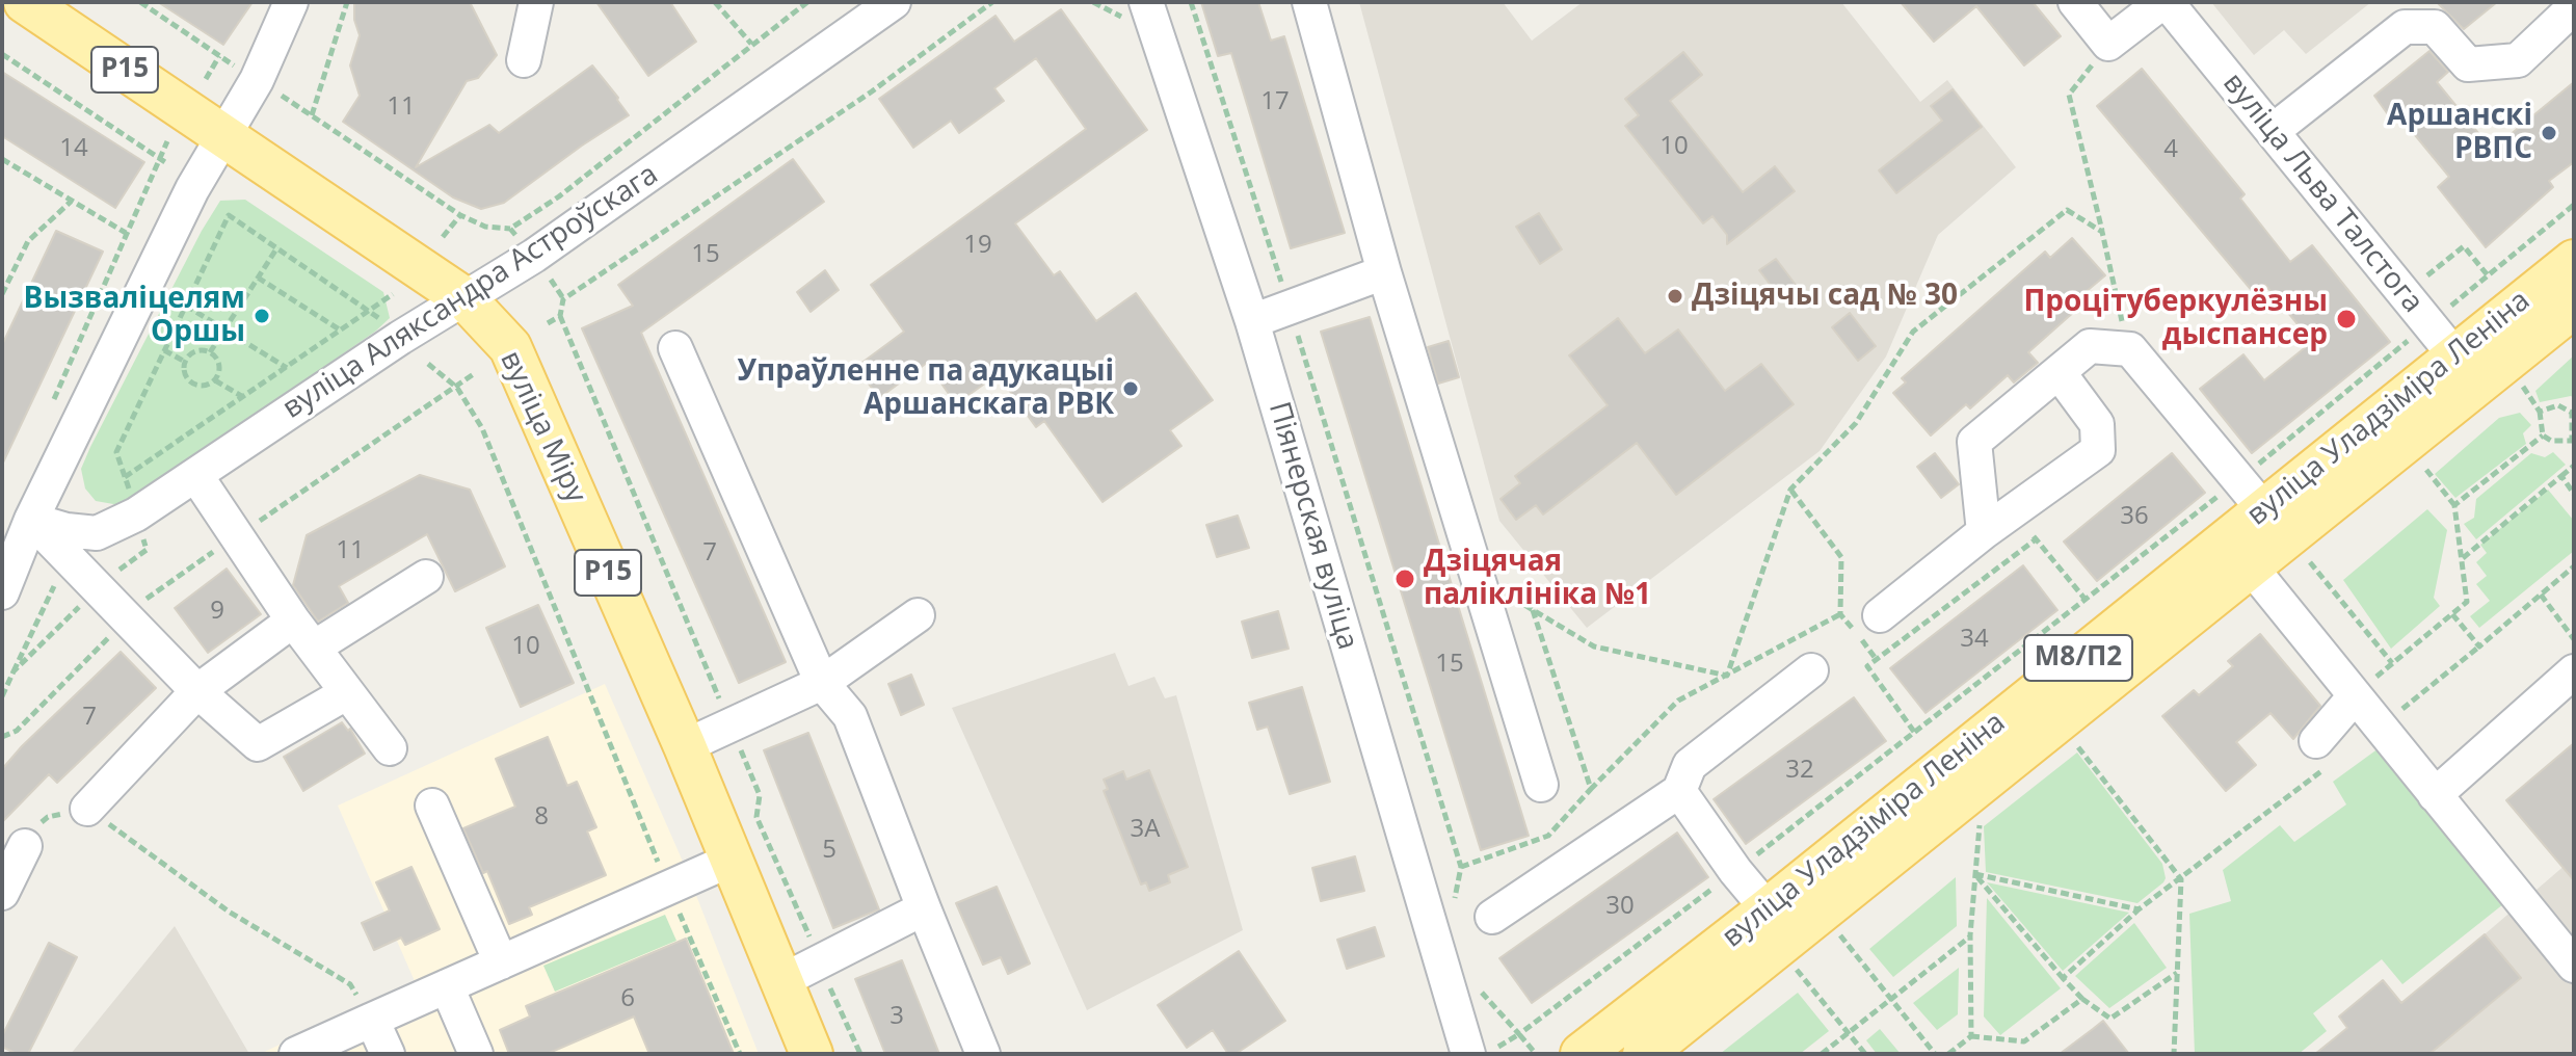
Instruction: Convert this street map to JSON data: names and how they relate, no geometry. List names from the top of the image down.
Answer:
{
  "streets": {
    "main road": [
      "Р15",
      "вуліца Уладзіміра Леніна",
      "вуліца Міру",
      "М8/П2"
    ],
    "street": ["вуліца Льва Талстога", "вуліца Аляксандра Астроўскага", "Піянерская вуліца"]
  },
  "crossings": [
    ["вуліца Льва Талстога", "вуліца Уладзіміра Леніна"],
    ["вуліца Аляксандра Астроўскага", "вуліца Міру"]
  ],
  "places": [
    "Аршанскі РВПС",
    "Дзіцячы сад № 30",
    "Вызваліцелям Оршы",
    "Процітуберкулёзны дыспансер",
    "Упраўленне па адукацыі Аршанскага РВК",
    "Дзіцячая паліклініка №1"
  ],
  "house_numbers": [
    "17",
    "11",
    "10",
    "14",
    "4",
    "19",
    "15",
    "36",
    "11",
    "7",
    "9",
    "34",
    "10",
    "15",
    "7",
    "32",
    "8",
    "3А",
    "5",
    "30",
    "6",
    "3"
  ]
}
